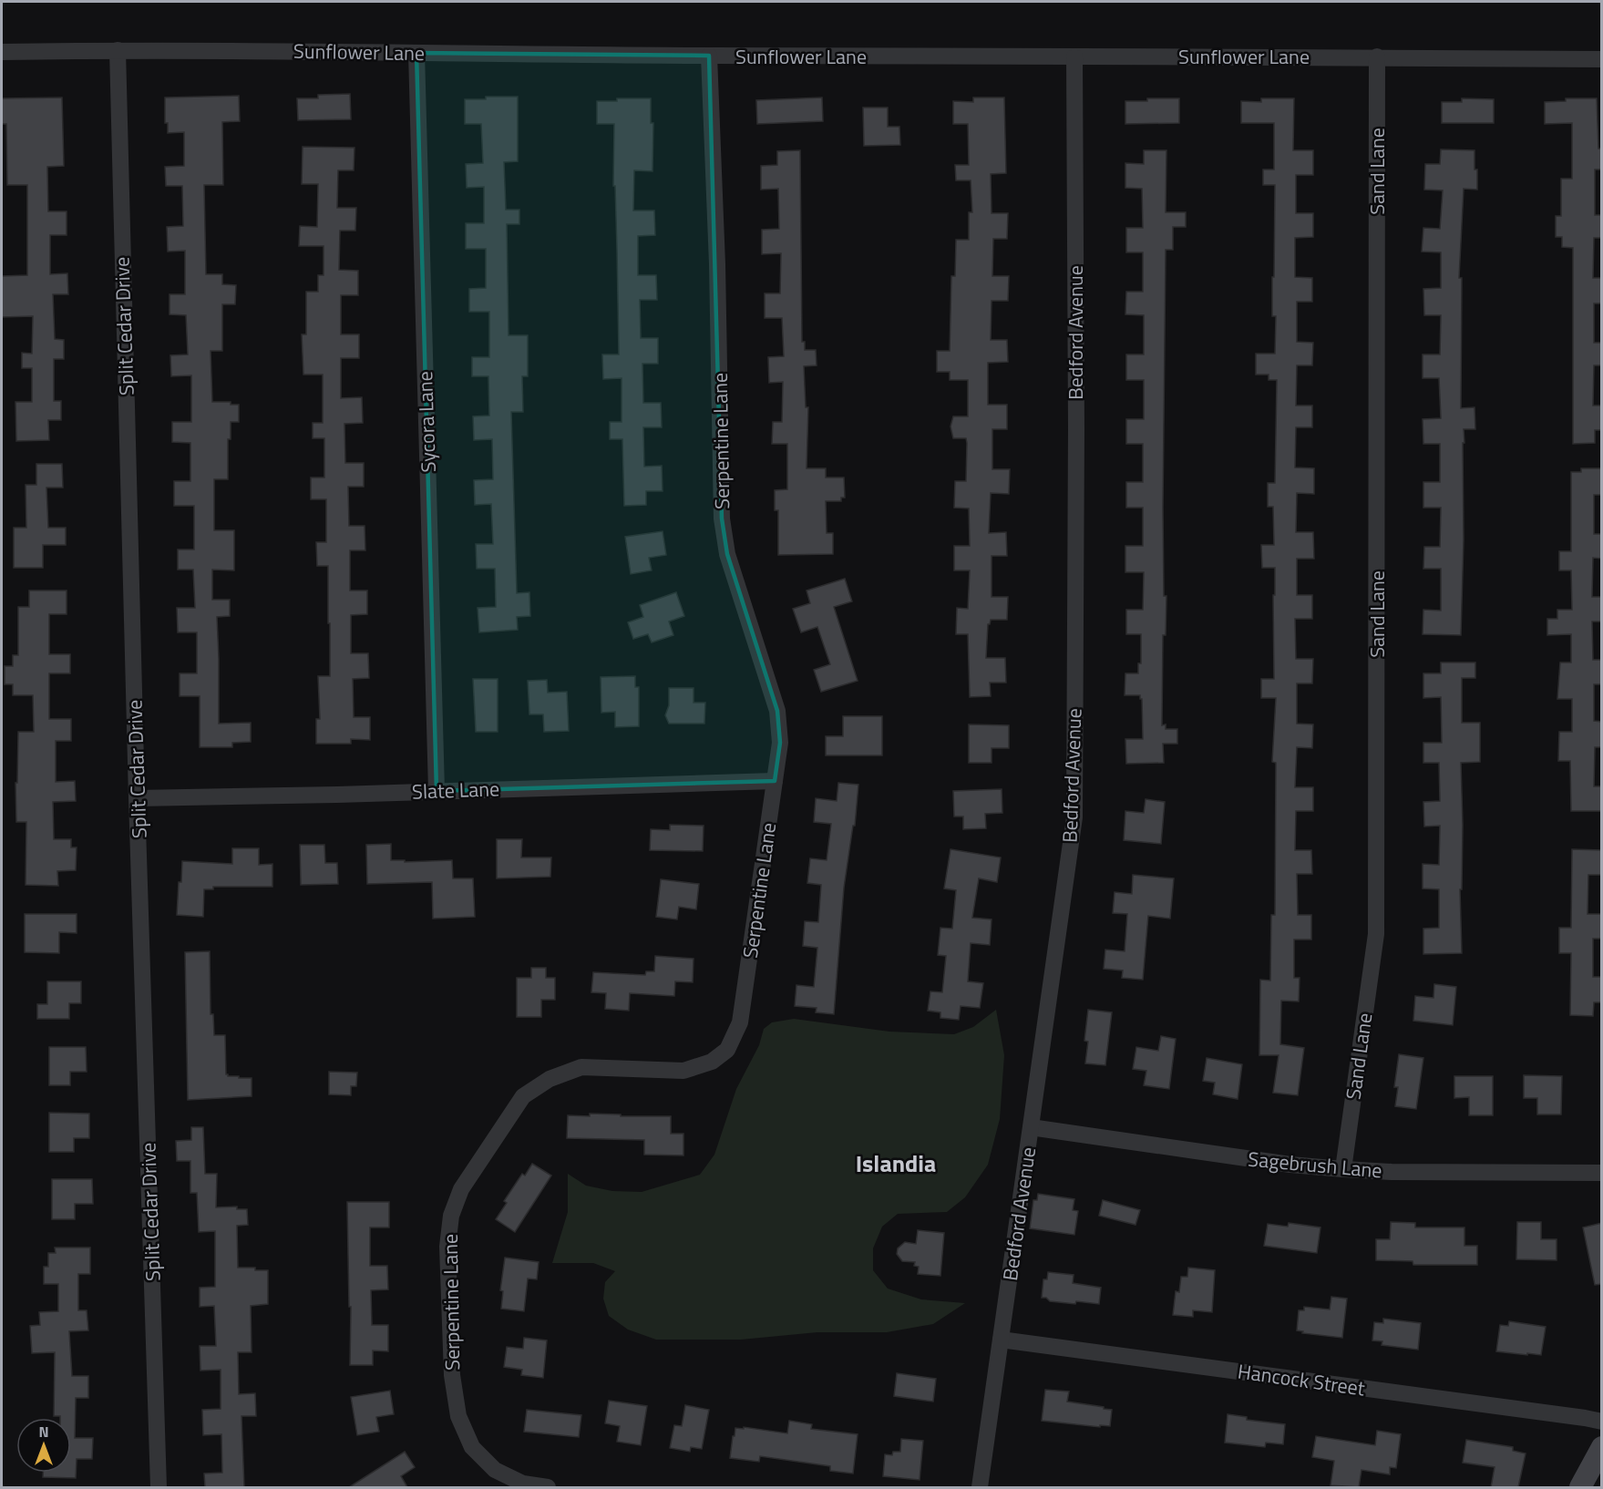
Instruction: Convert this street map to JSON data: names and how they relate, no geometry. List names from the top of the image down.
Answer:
{
  "streets": {
    "street": [
      "Sunflower Lane",
      "Sand Lane",
      "Split Cedar Drive",
      "Bedford Avenue",
      "Sycora Lane",
      "Serpentine Lane",
      "Slate Lane",
      "Sagebrush Lane",
      "Hancock Street"
    ]
  },
  "crossings": [
    ["Sunflower Lane", "Sand Lane"],
    ["Sunflower Lane", "Split Cedar Drive"],
    ["Sunflower Lane", "Bedford Avenue"],
    ["Sunflower Lane", "Sycora Lane"],
    ["Sunflower Lane", "Serpentine Lane"],
    ["Sand Lane", "Sagebrush Lane"],
    ["Split Cedar Drive", "Slate Lane"],
    ["Bedford Avenue", "Sagebrush Lane"],
    ["Bedford Avenue", "Hancock Street"],
    ["Sycora Lane", "Slate Lane"],
    ["Serpentine Lane", "Slate Lane"]
  ],
  "districts": ["Islandia"],
  "north": "top"
}
